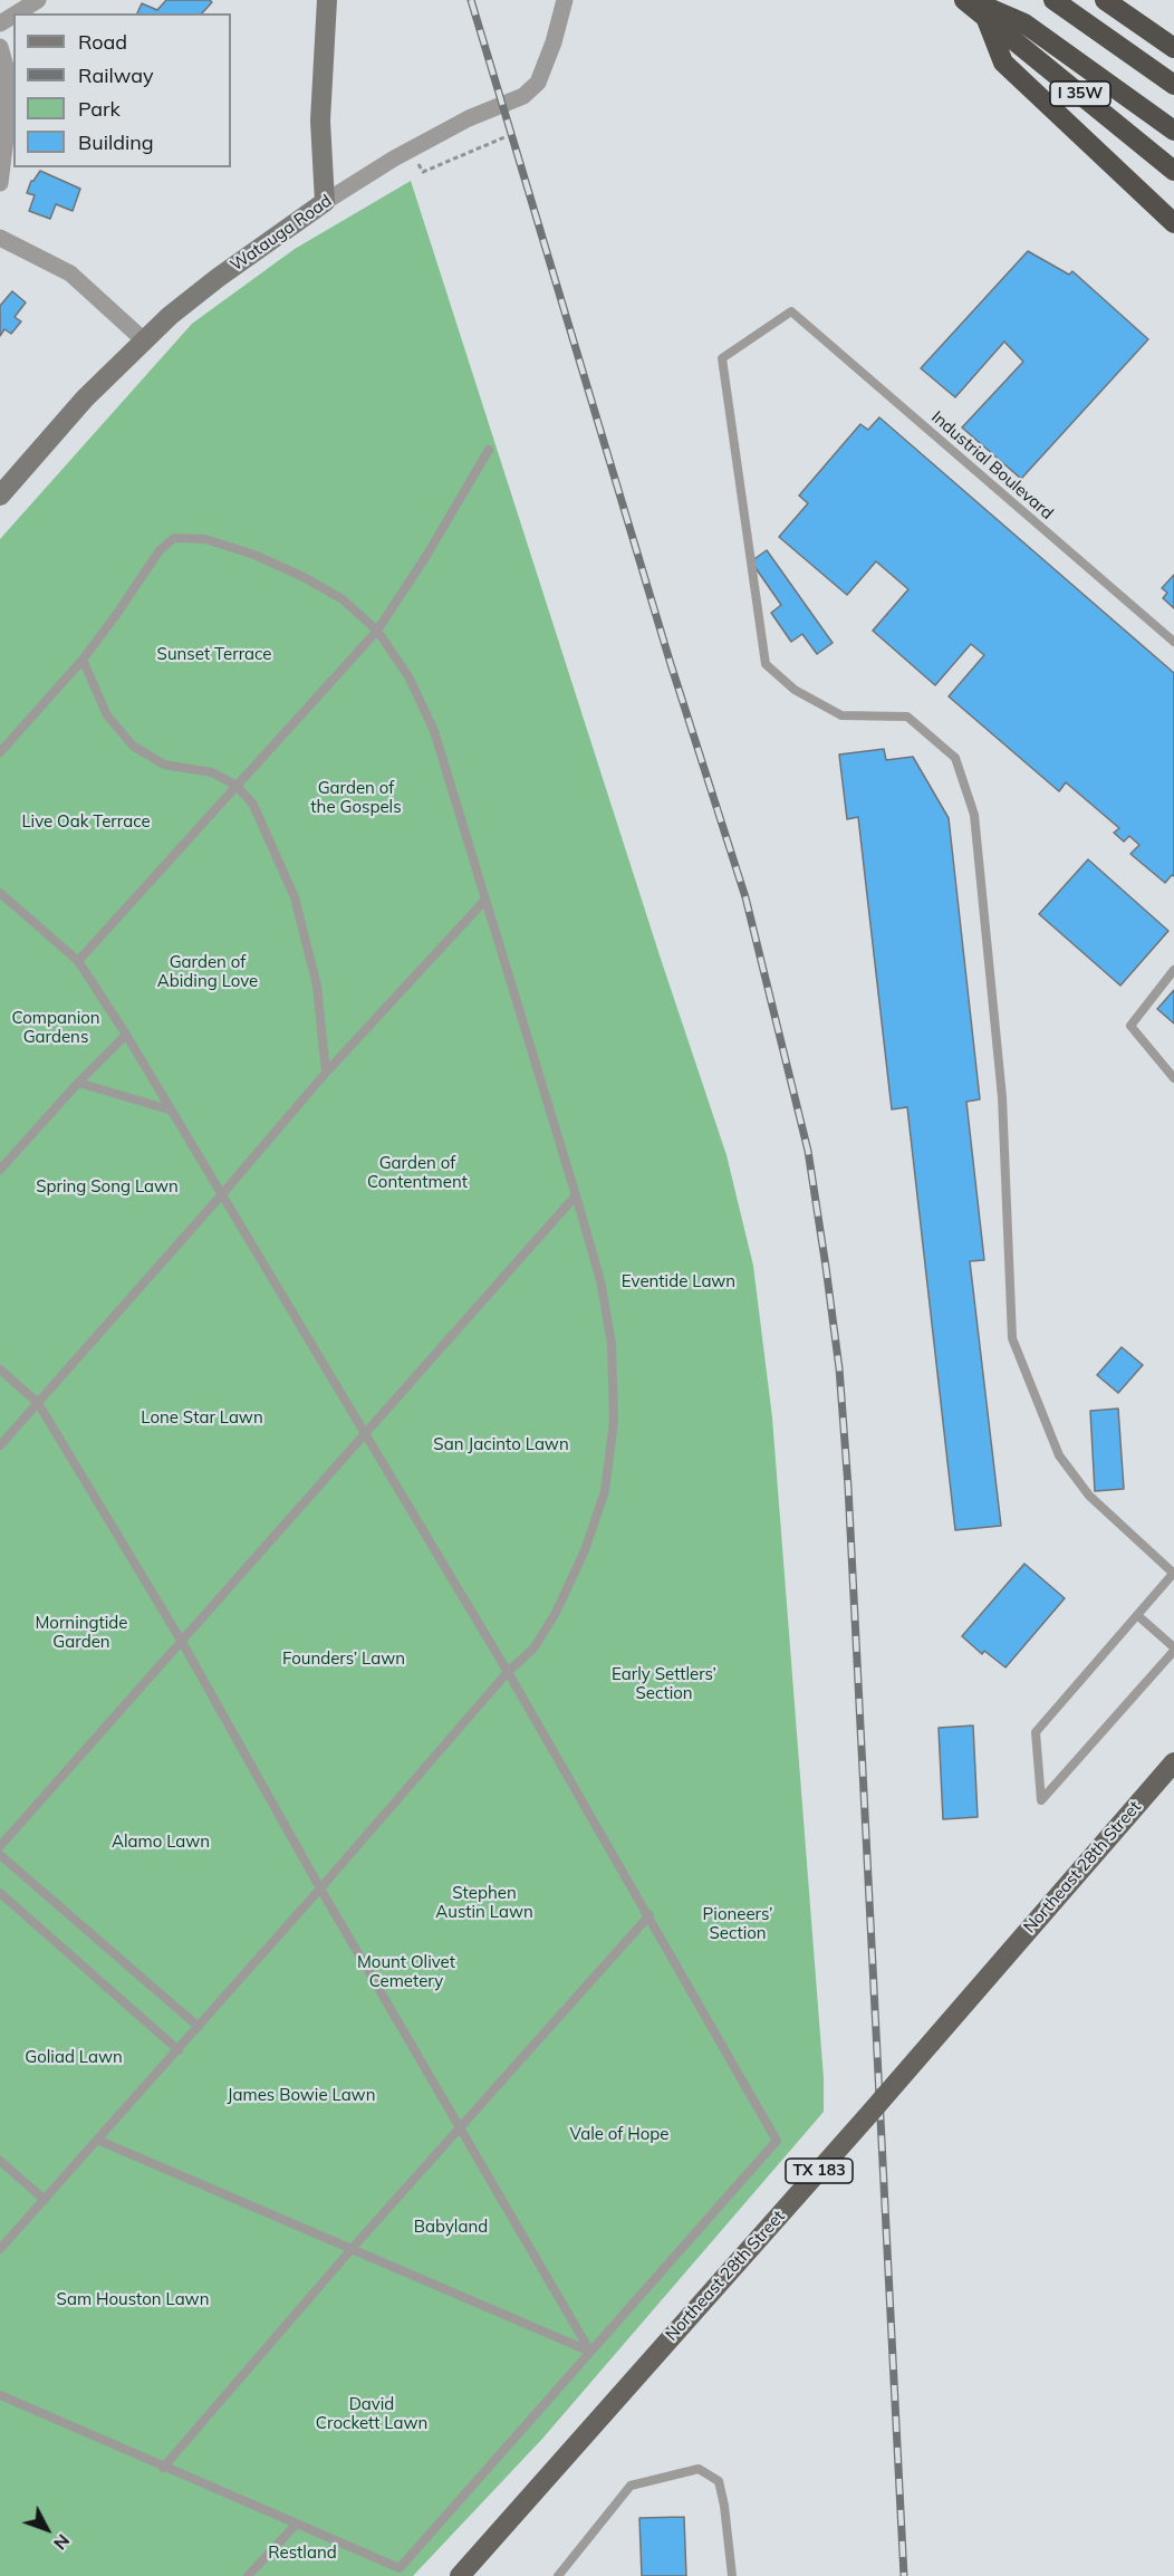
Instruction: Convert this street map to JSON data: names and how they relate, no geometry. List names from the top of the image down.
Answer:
{
  "streets": {
    "highway": ["I 35W"],
    "main road": ["Northeast 28th Street", "TX 183"],
    "street": ["Watauga Road"],
    "lane": ["Industrial Boulevard"]
  },
  "parks": [
    "Sunset Terrace",
    "Garden of the Gospels",
    "Live Oak Terrace",
    "Garden of Abiding Love",
    "Companion Gardens",
    "Garden of Contentment",
    "Spring Song Lawn",
    "Eventide Lawn",
    "Lone Star Lawn",
    "San Jacinto Lawn",
    "Morningtide Garden",
    "Founders’ Lawn",
    "Early Settlers’ Section",
    "Alamo Lawn",
    "Stephen Austin Lawn",
    "Pioneers’ Section",
    "Mount Olivet Cemetery",
    "Goliad Lawn",
    "James Bowie Lawn",
    "Vale of Hope",
    "Babyland",
    "Sam Houston Lawn",
    "David Crockett Lawn",
    "Restland"
  ],
  "legend": [
    "Road",
    "Railway",
    "Park",
    "Building"
  ],
  "north": "bottom right"
}
